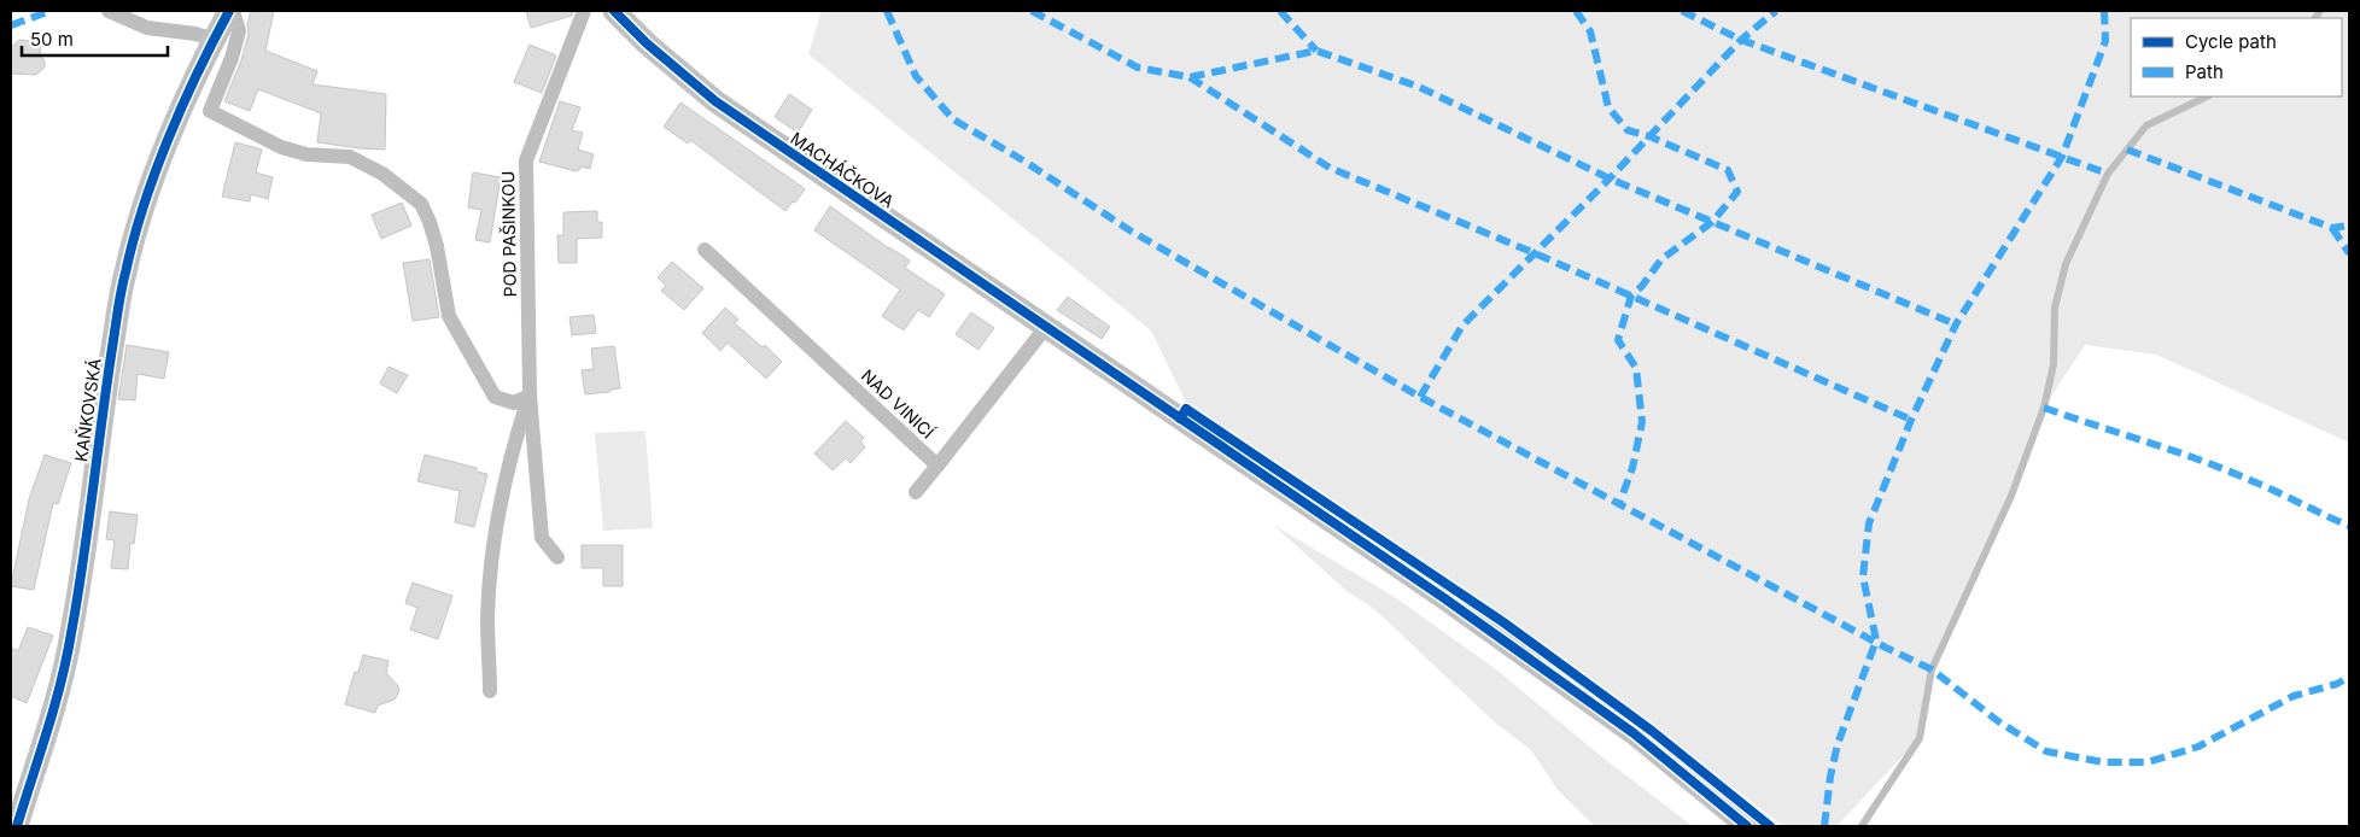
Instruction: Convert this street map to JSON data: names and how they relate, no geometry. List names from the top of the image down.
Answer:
{
  "streets": {
    "street": [
      "MACHÁČKOVA",
      "POD PAŠINKOU",
      "NAD VINICÍ",
      "KAŇKOVSKÁ"
    ]
  },
  "crossings": [
    ["MACHÁČKOVA", "NAD VINICÍ"]
  ],
  "legend": ["Cycle path", "Path"],
  "scale_bar": "50 m"
}
